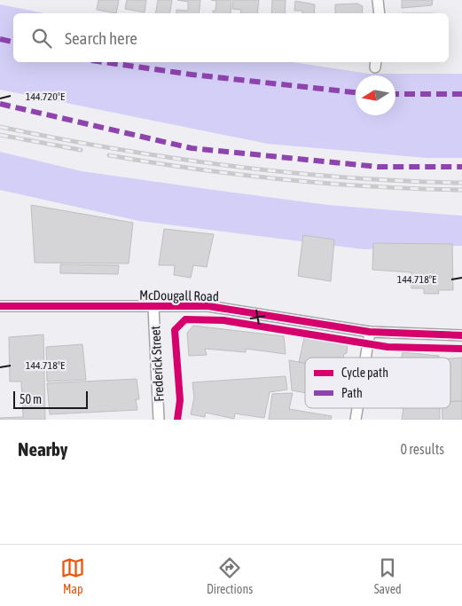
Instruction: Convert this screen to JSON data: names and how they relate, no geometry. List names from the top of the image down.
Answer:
{
  "streets": {
    "street": ["McDougall Road", "Frederick Street"]
  },
  "crossings": [
    ["McDougall Road", "Frederick Street"]
  ],
  "legend": ["Cycle path", "Path"],
  "scale_bar": "50 m",
  "north": "left",
  "page": {
    "search": "Search here",
    "scale": "50 m",
    "heading": ["Nearby", "0 results"],
    "nav": ["Map", "Directions", "Saved"]
  },
  "coordinates": ["144.720°E", "144.718°E"]
}
